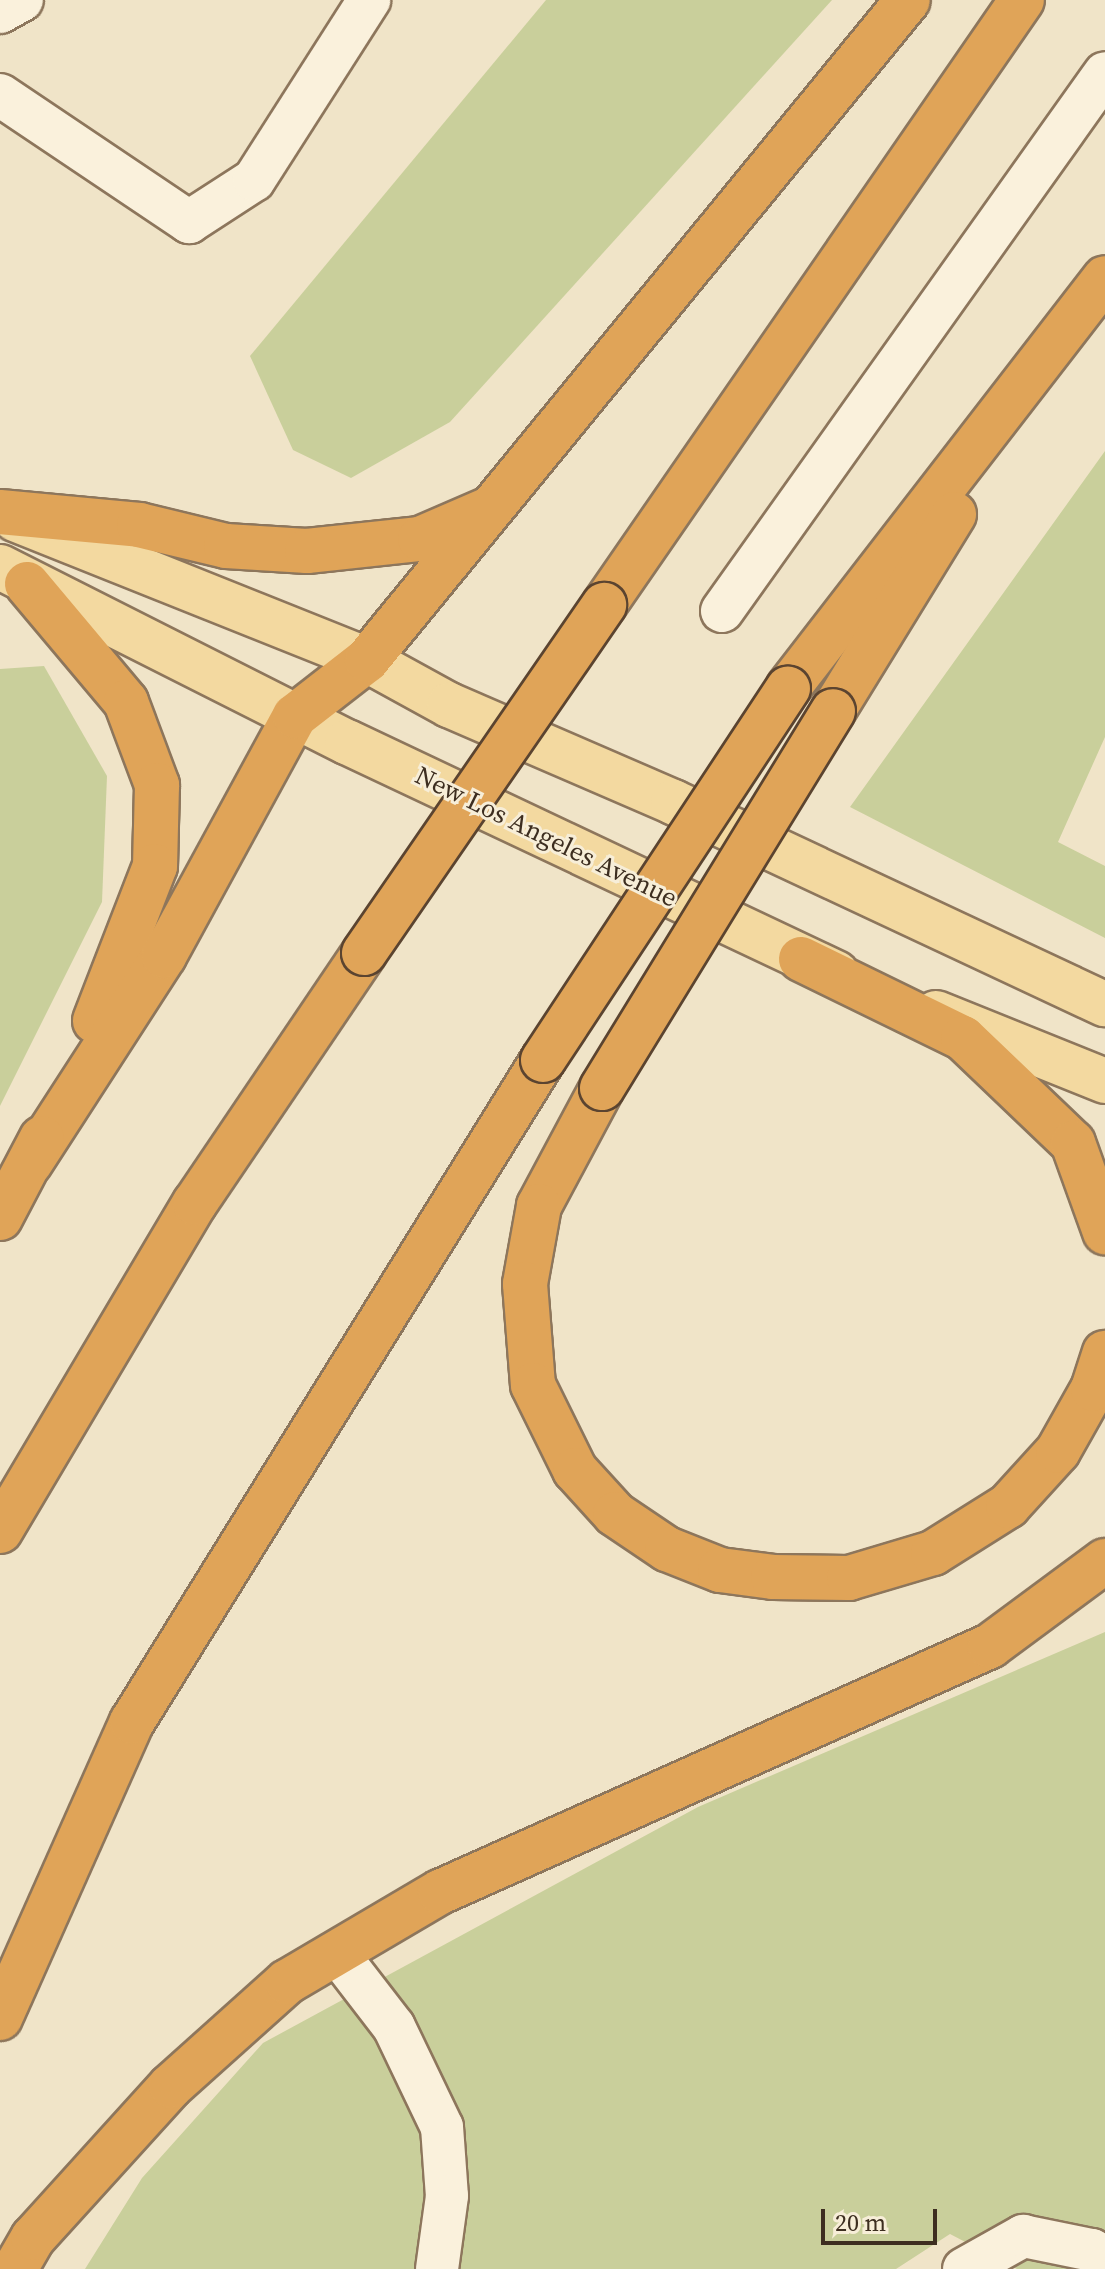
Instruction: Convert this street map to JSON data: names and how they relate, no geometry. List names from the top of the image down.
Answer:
{
  "streets": {
    "main road": ["New Los Angeles Avenue"]
  },
  "scale_bar": "20 m"
}
